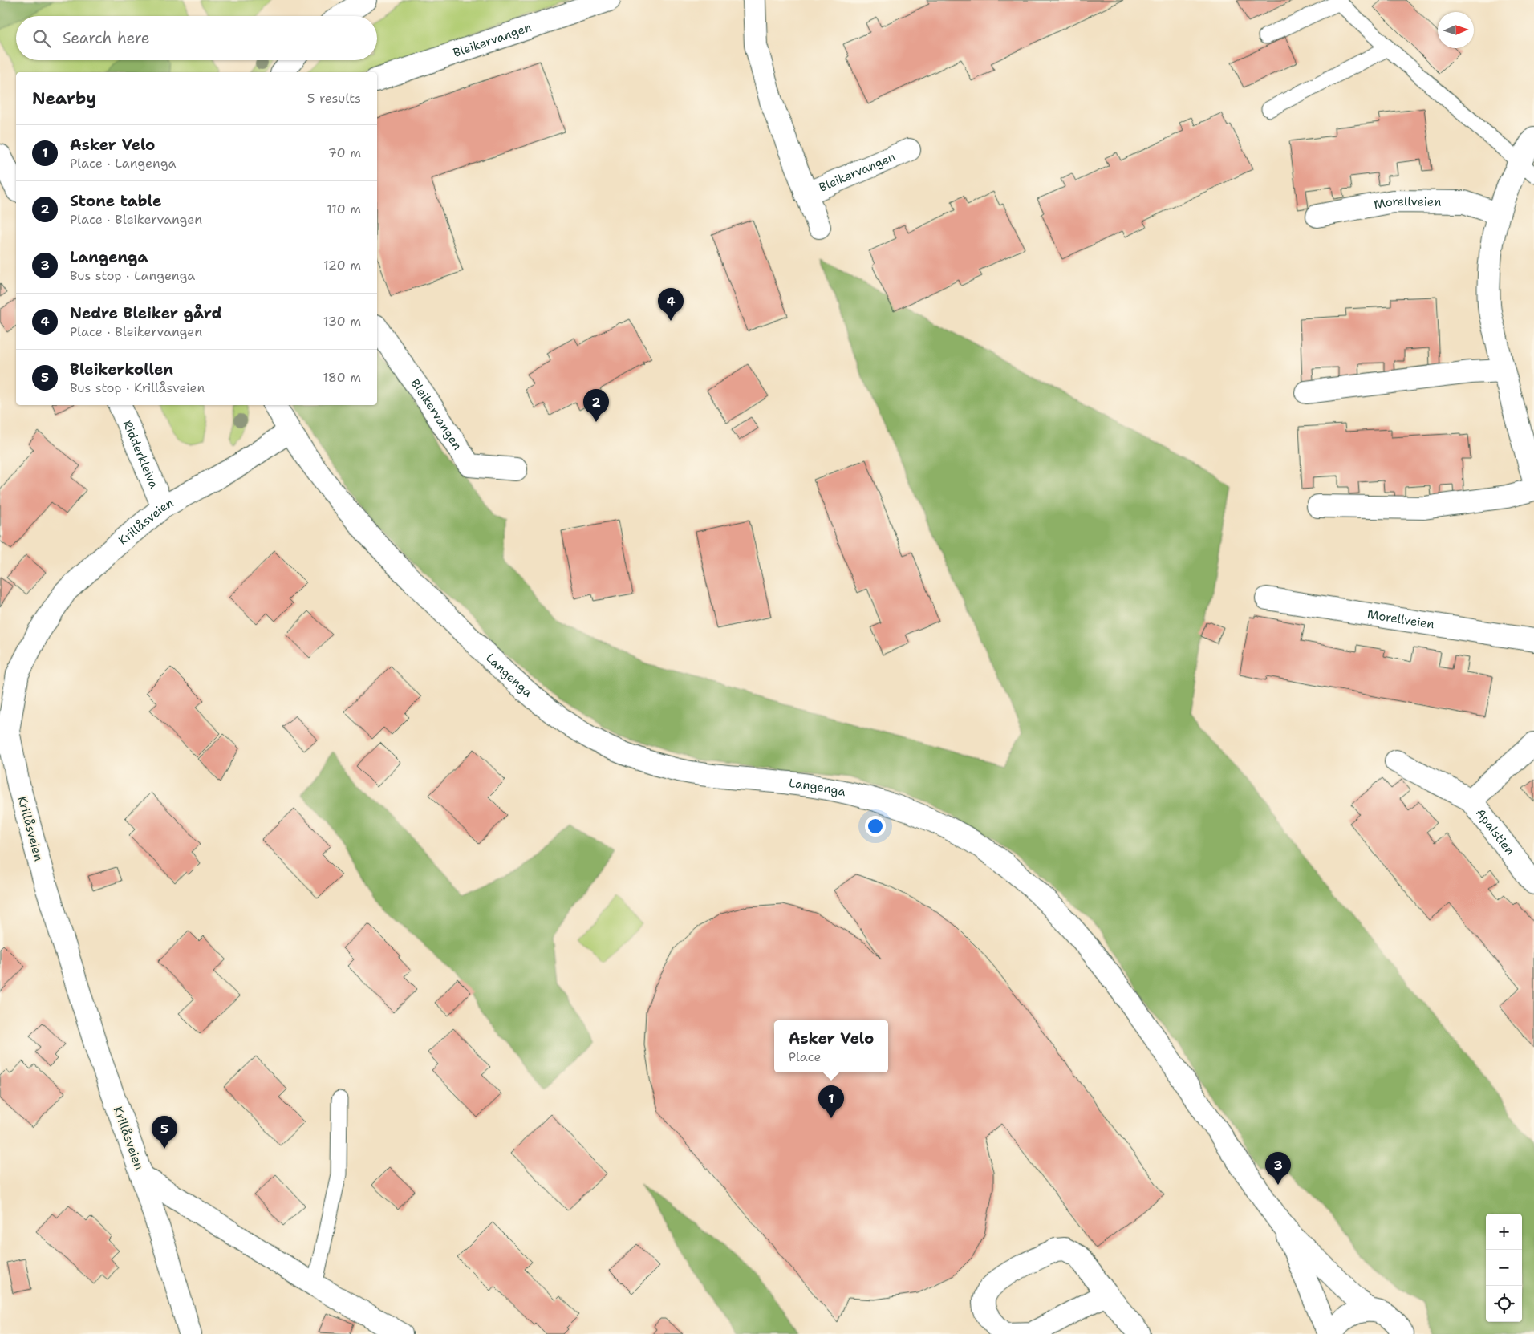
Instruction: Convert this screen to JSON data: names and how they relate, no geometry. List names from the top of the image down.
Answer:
{
  "streets": {
    "street": [
      "Bleikervangen",
      "Morellveien",
      "Ridderkleiva",
      "Krillåsveien",
      "Langenga",
      "Apalstien"
    ]
  },
  "crossings": [
    ["Ridderkleiva", "Krillåsveien"],
    ["Krillåsveien", "Langenga"]
  ],
  "north": "right",
  "page": {
    "search": "Search here",
    "heading": ["Nearby", "5 results"],
    "list": [
      {
        "mark": "1",
        "name": "Asker Velo",
        "note": "Place · Langenga",
        "value": "70 m"
      },
      {
        "mark": "2",
        "name": "Stone table",
        "note": "Place · Bleikervangen",
        "value": "110 m"
      },
      {
        "mark": "3",
        "name": "Langenga",
        "note": "Bus stop · Langenga",
        "value": "120 m"
      },
      {
        "mark": "4",
        "name": "Nedre Bleiker gård",
        "note": "Place · Bleikervangen",
        "value": "130 m"
      },
      {
        "mark": "5",
        "name": "Bleikerkollen",
        "note": "Bus stop · Krillåsveien",
        "value": "180 m"
      }
    ],
    "pins": [
      "4",
      "2",
      "1",
      "5",
      "3"
    ],
    "popup": ["Asker Velo", "Place"],
    "map_buttons": ["+", "−"]
  }
}
